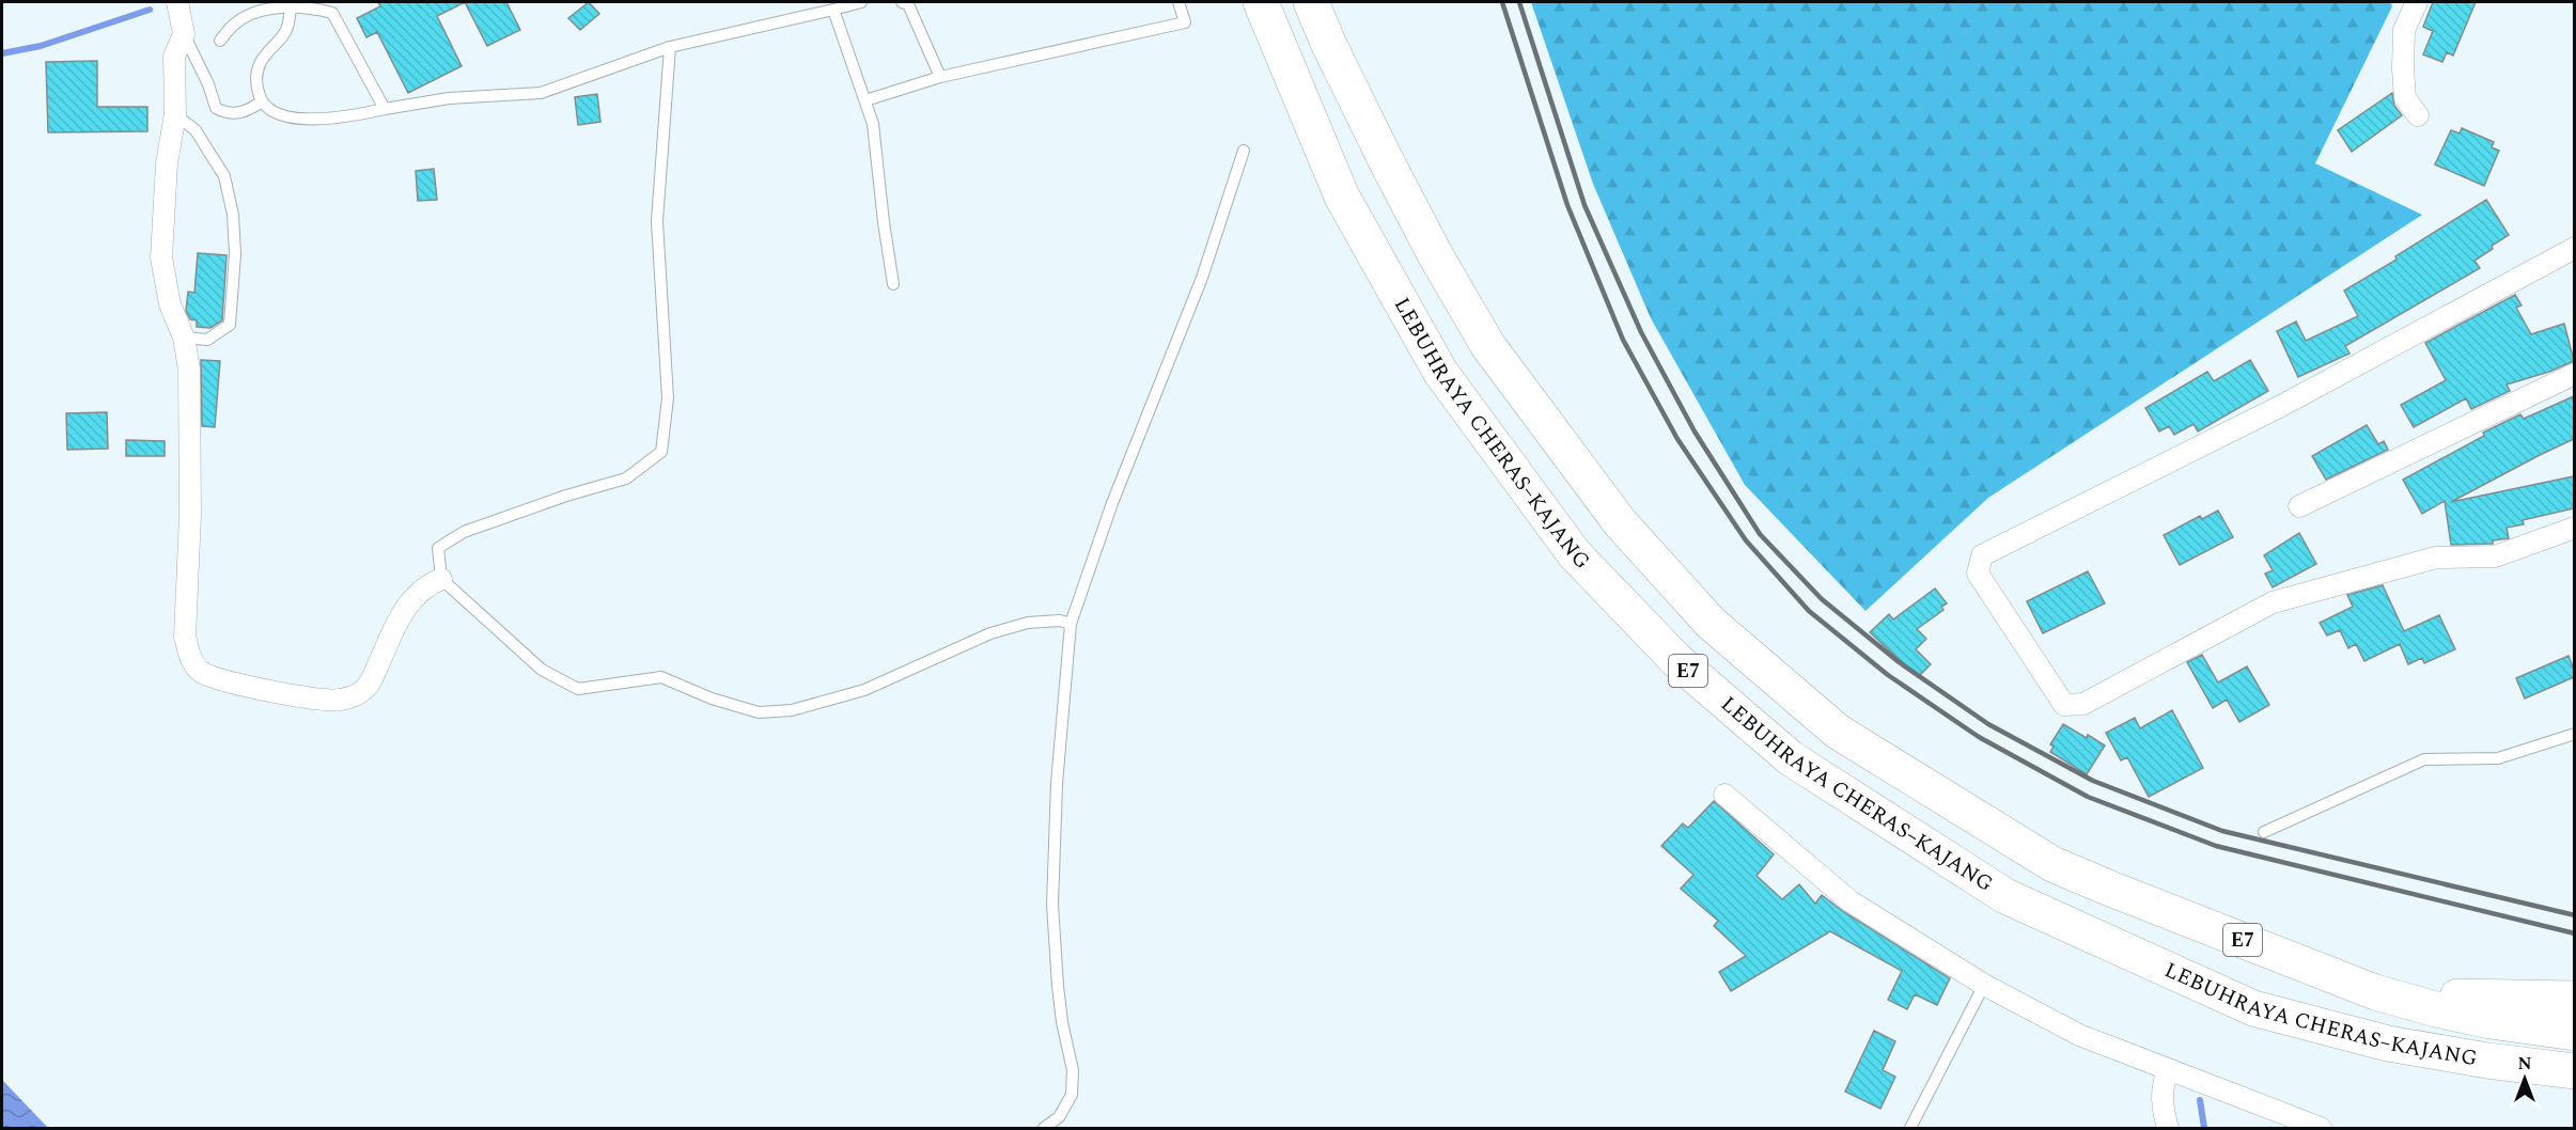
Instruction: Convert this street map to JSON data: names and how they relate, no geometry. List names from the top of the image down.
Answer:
{
  "streets": {
    "highway": ["LEBUHRAYA CHERAS–KAJANG", "E7"]
  },
  "north": "top"
}
